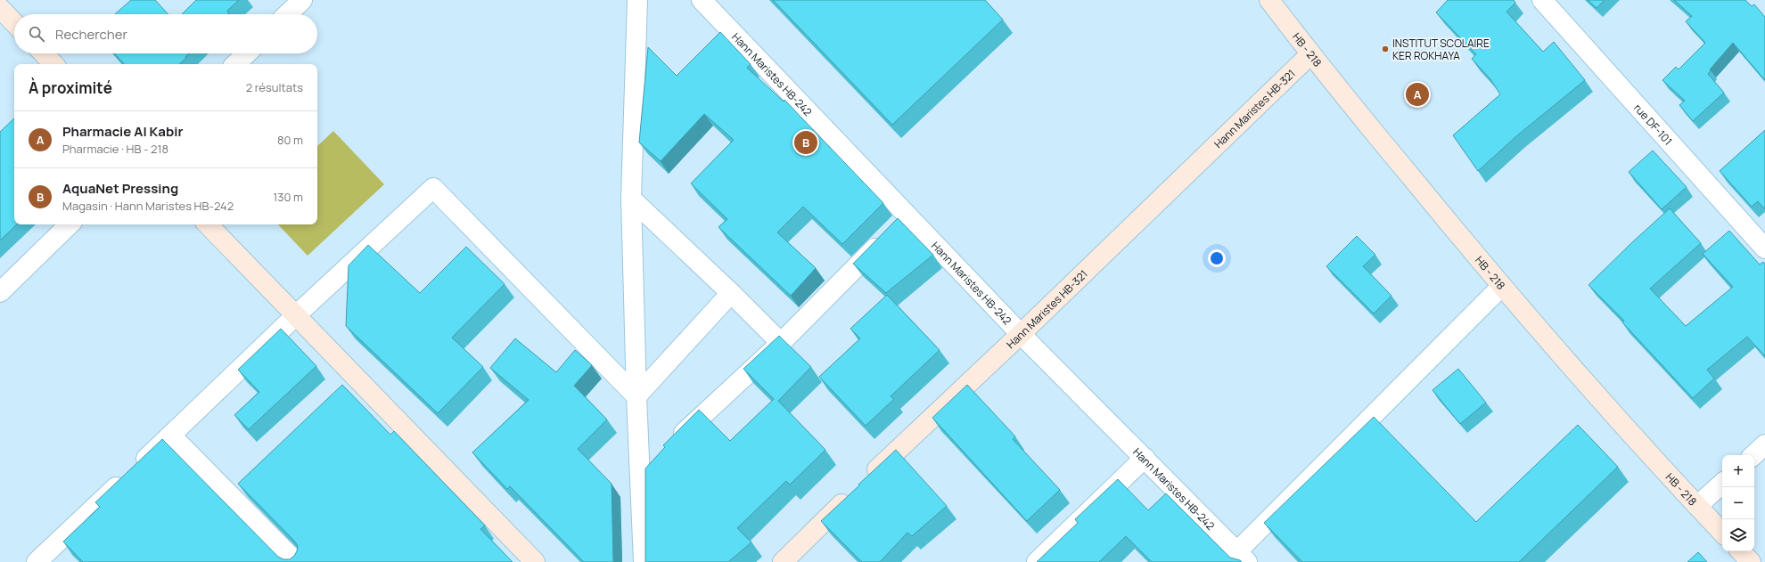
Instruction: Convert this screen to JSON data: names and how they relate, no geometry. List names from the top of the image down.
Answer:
{
  "streets": {
    "street": [
      "HB - 218",
      "Hann Maristes HB-242",
      "Hann Maristes HB-321",
      "rue DF-101"
    ]
  },
  "crossings": [
    ["HB - 218", "Hann Maristes HB-321"],
    ["Hann Maristes HB-242", "Hann Maristes HB-321"]
  ],
  "places": ["INSTITUT SCOLAIRE KER ROKHAYA"],
  "page": {
    "search": "Rechercher",
    "heading": ["À proximité", "2 résultats"],
    "pins": ["A", "B"],
    "list": [
      {
        "mark": "A",
        "name": "Pharmacie Al Kabir",
        "note": "Pharmacie · HB - 218",
        "value": "80 m"
      },
      {
        "mark": "B",
        "name": "AquaNet Pressing",
        "note": "Magasin · Hann Maristes HB-242",
        "value": "130 m"
      }
    ],
    "map_buttons": ["+", "−"]
  }
}
